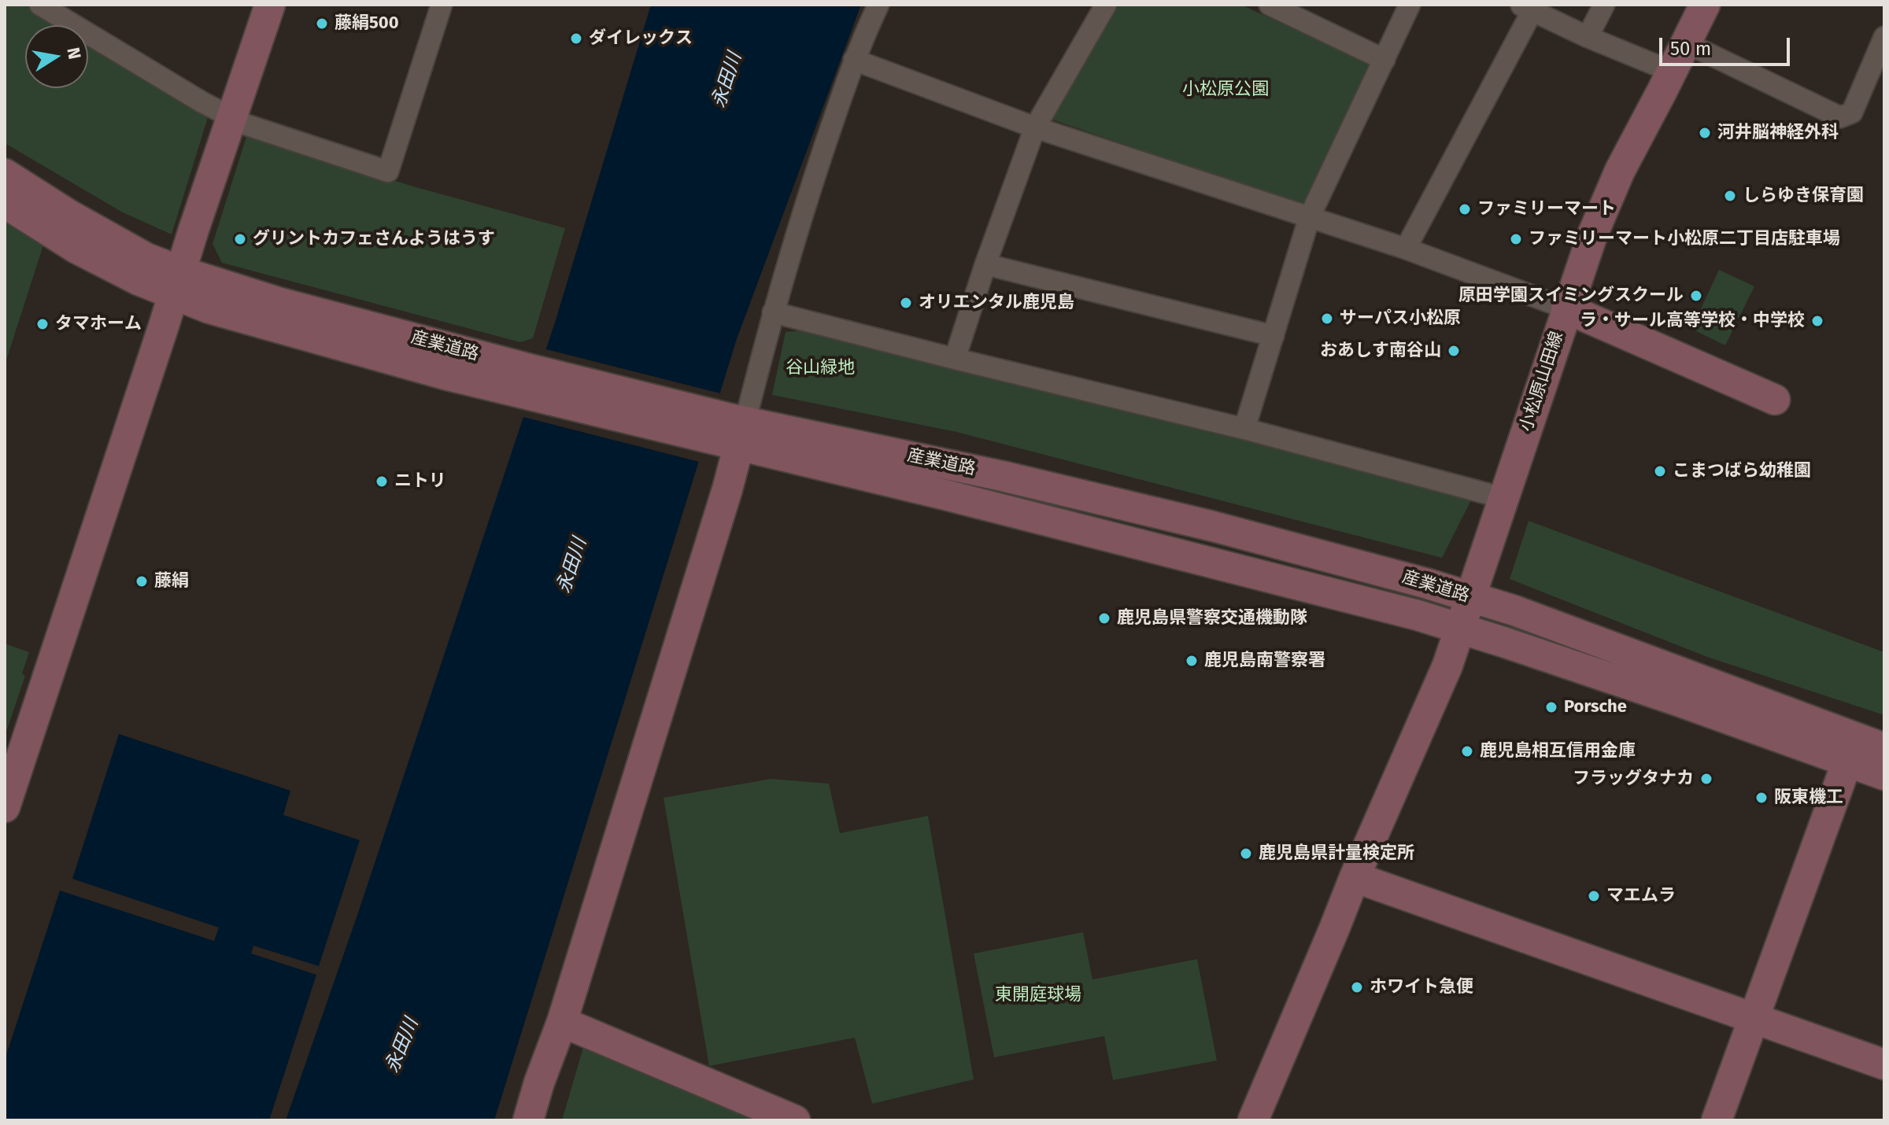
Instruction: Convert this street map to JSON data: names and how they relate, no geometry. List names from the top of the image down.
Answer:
{
  "streets": {
    "street": ["産業道路", "小松原山田線"]
  },
  "crossings": [
    ["産業道路", "小松原山田線"]
  ],
  "water": ["永田川"],
  "parks": ["小松原公園", "谷山緑地", "東開庭球場"],
  "places": [
    "藤絹500",
    "ダイレックス",
    "河井脳神経外科",
    "しらゆき保育園",
    "ファミリーマート",
    "グリントカフェさんようはうす",
    "ファミリーマート小松原二丁目店駐車場",
    "原田学園スイミングスクール",
    "オリエンタル鹿児島",
    "サーパス小松原",
    "ラ・サール高等学校・中学校",
    "タマホーム",
    "おあしす南谷山",
    "こまつばら幼稚園",
    "ニトリ",
    "藤絹",
    "鹿児島県警察交通機動隊",
    "鹿児島南警察署",
    "Porsche",
    "鹿児島相互信用金庫",
    "フラッグタナカ",
    "阪東機工",
    "鹿児島県計量検定所",
    "マエムラ",
    "ホワイト急便"
  ],
  "scale_bar": "50 m",
  "north": "right"
}
